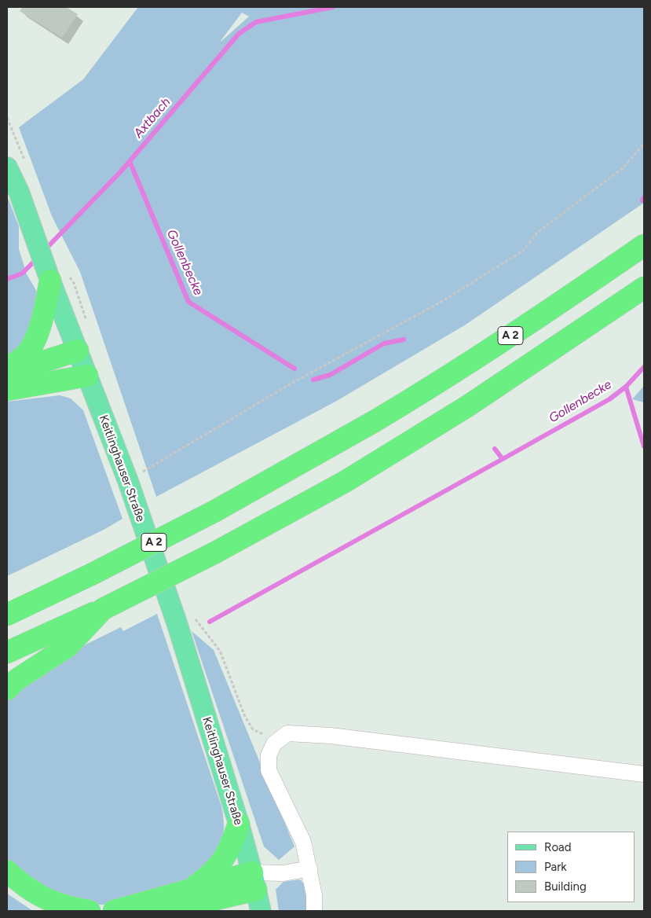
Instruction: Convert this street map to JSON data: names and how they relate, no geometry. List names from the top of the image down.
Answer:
{
  "streets": {
    "highway": ["A 2"],
    "main road": ["Keitlinghauser Straße"]
  },
  "water": ["Axtbach", "Gollenbecke"],
  "legend": ["Road", "Park", "Building"]
}
